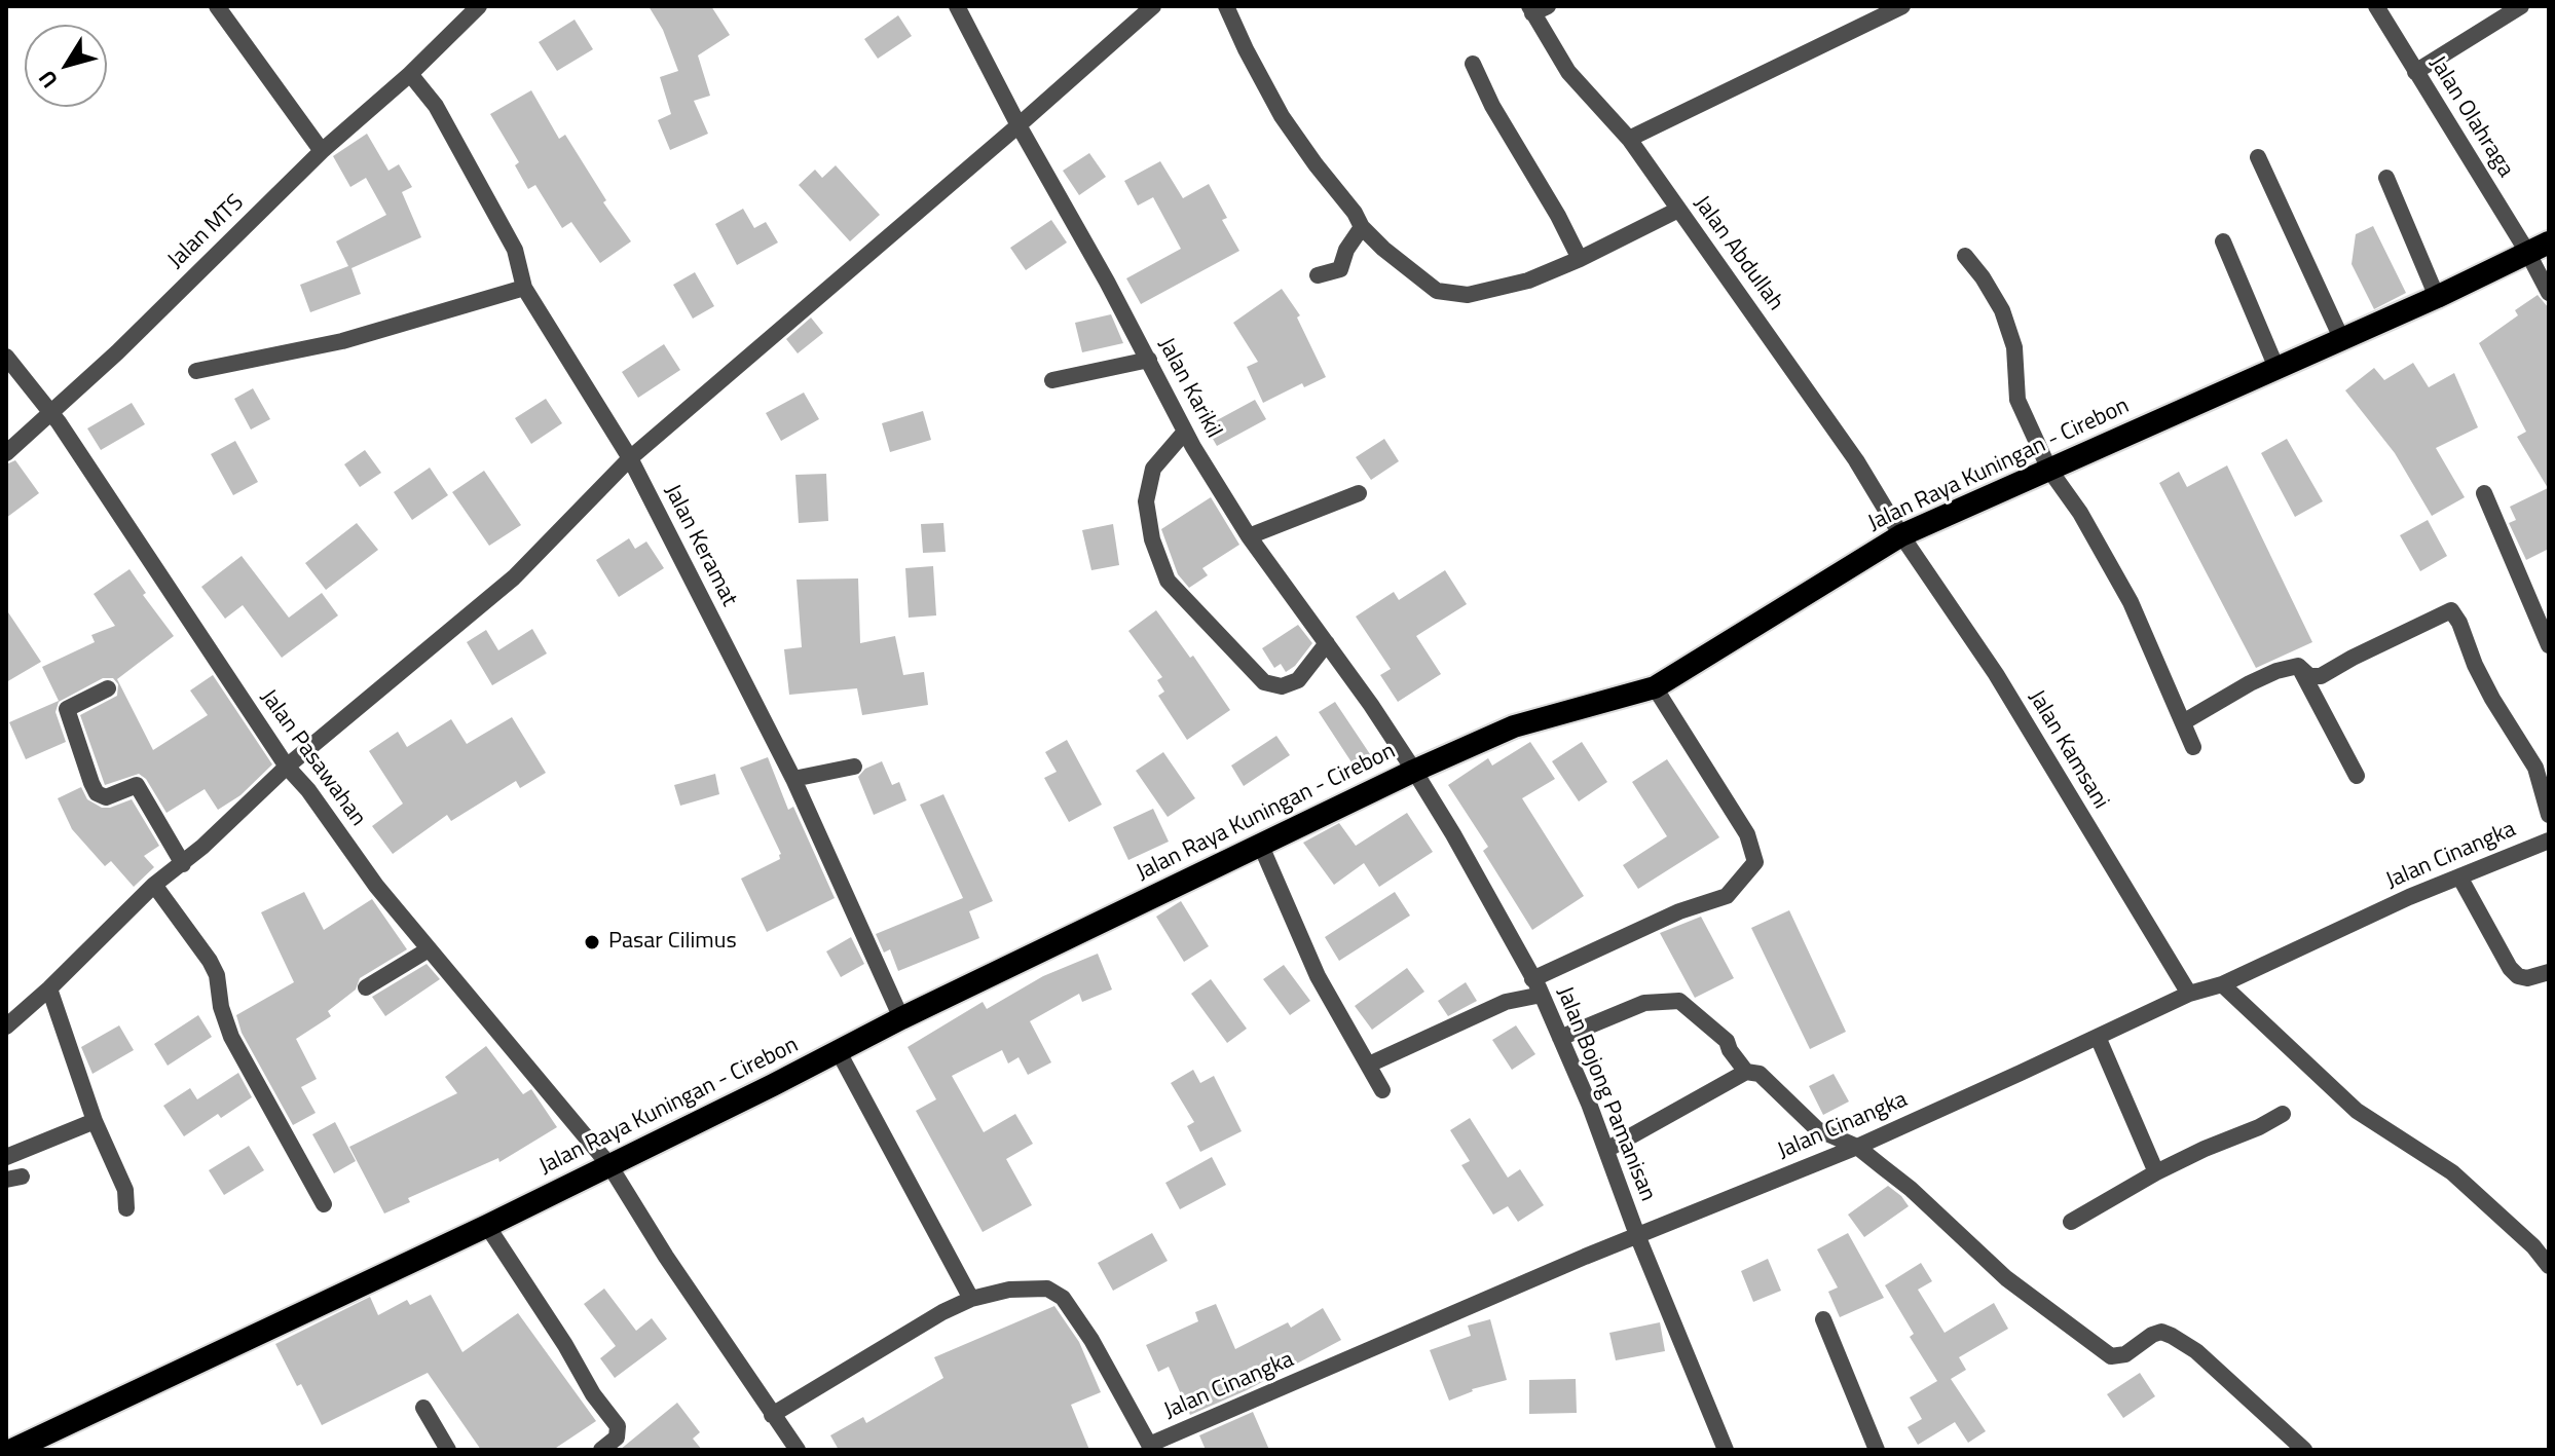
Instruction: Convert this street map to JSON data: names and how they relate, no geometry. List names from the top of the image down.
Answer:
{
  "streets": {
    "highway": ["Jalan Raya Kuningan - Cirebon"],
    "street": [
      "Jalan Olahraga",
      "Jalan MTS",
      "Jalan Abdullah",
      "Jalan Karikil",
      "Jalan Keramat",
      "Jalan Kamsani",
      "Jalan Pasawahan",
      "Jalan Cinangka",
      "Jalan Bojong Pamanisan"
    ]
  },
  "crossings": [
    ["Jalan Olahraga", "Jalan Raya Kuningan - Cirebon"],
    ["Jalan MTS", "Jalan Keramat"],
    ["Jalan MTS", "Jalan Pasawahan"],
    ["Jalan Abdullah", "Jalan Raya Kuningan - Cirebon"],
    ["Jalan Abdullah", "Jalan Kamsani"],
    ["Jalan Karikil", "Jalan Raya Kuningan - Cirebon"],
    ["Jalan Karikil", "Jalan Bojong Pamanisan"],
    ["Jalan Raya Kuningan - Cirebon", "Jalan Keramat"],
    ["Jalan Raya Kuningan - Cirebon", "Jalan Kamsani"],
    ["Jalan Raya Kuningan - Cirebon", "Jalan Pasawahan"],
    ["Jalan Raya Kuningan - Cirebon", "Jalan Bojong Pamanisan"],
    ["Jalan Kamsani", "Jalan Cinangka"],
    ["Jalan Cinangka", "Jalan Bojong Pamanisan"]
  ],
  "places": ["Pasar Cilimus"],
  "north": "bottom left"
}
